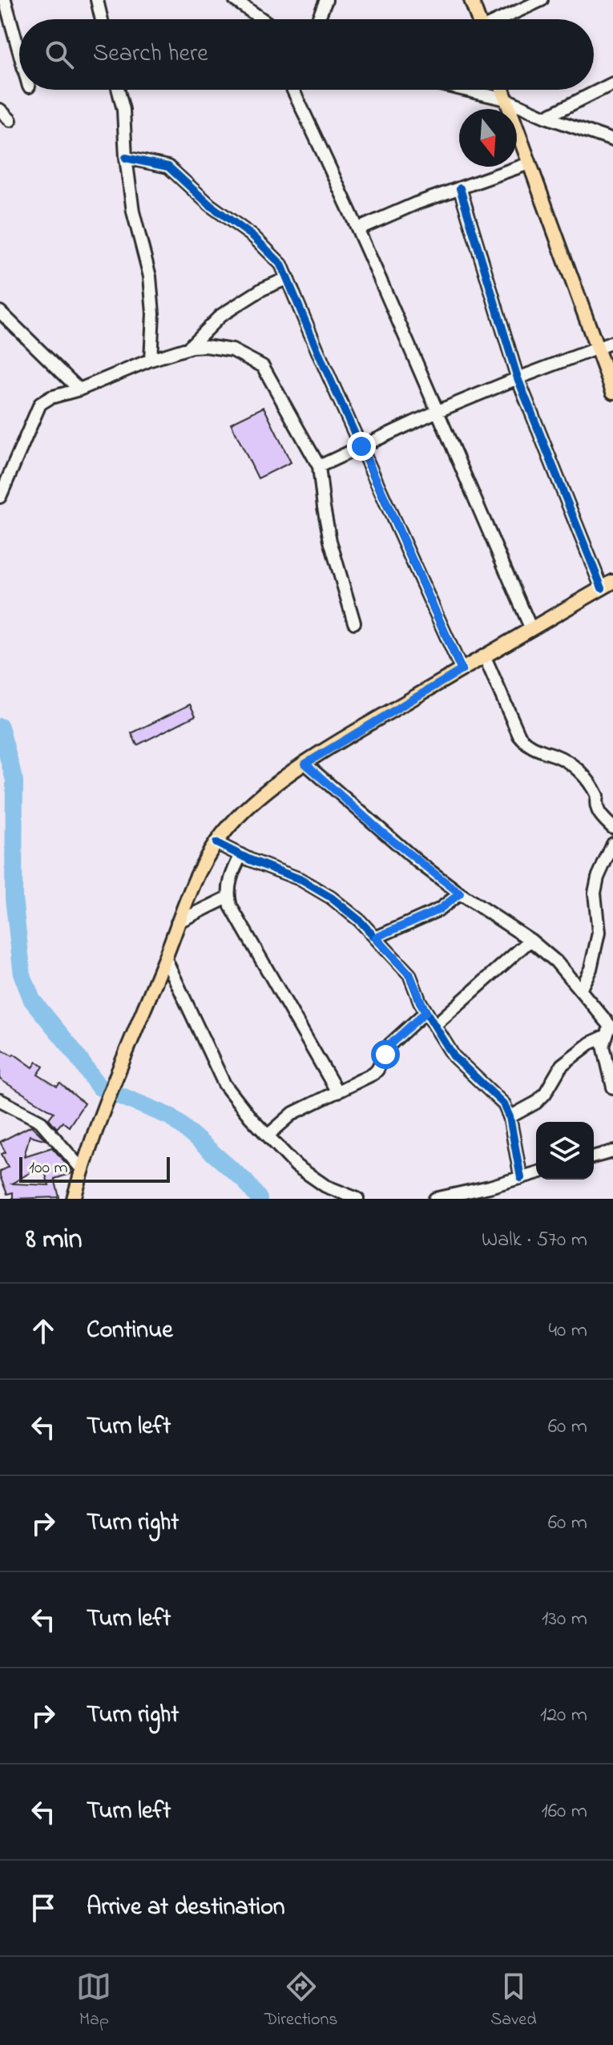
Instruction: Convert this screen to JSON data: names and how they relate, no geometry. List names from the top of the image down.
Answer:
{
  "scale_bar": "100 m",
  "north": "bottom",
  "page": {
    "search": "Search here",
    "scale": "100 m",
    "heading": ["8 min", "Walk · 570 m"],
    "list": [
      ["Continue", "40 m"],
      ["Turn left", "60 m"],
      ["Turn right", "60 m"],
      ["Turn left", "130 m"],
      ["Turn right", "120 m"],
      ["Turn left", "160 m"],
      "Arrive at destination"
    ],
    "nav": ["Map", "Directions", "Saved"]
  }
}
